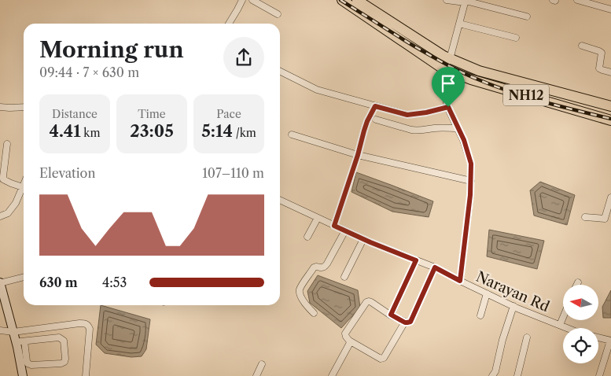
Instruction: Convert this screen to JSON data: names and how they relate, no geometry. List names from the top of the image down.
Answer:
{
  "streets": {
    "highway": ["NH12"],
    "street": ["Narayan Rd"]
  },
  "north": "left",
  "page": {
    "heading": ["Morning run", "09:44 · 7 × 630 m"],
    "stats": [
      ["Distance", "4.41 km"],
      ["Time", "23:05"],
      ["Pace", "5:14 /km"]
    ],
    "chart": ["Elevation", "107–110 m"],
    "list": [
      {
        "name": "630 m",
        "note": "4:53"
      }
    ]
  }
}
